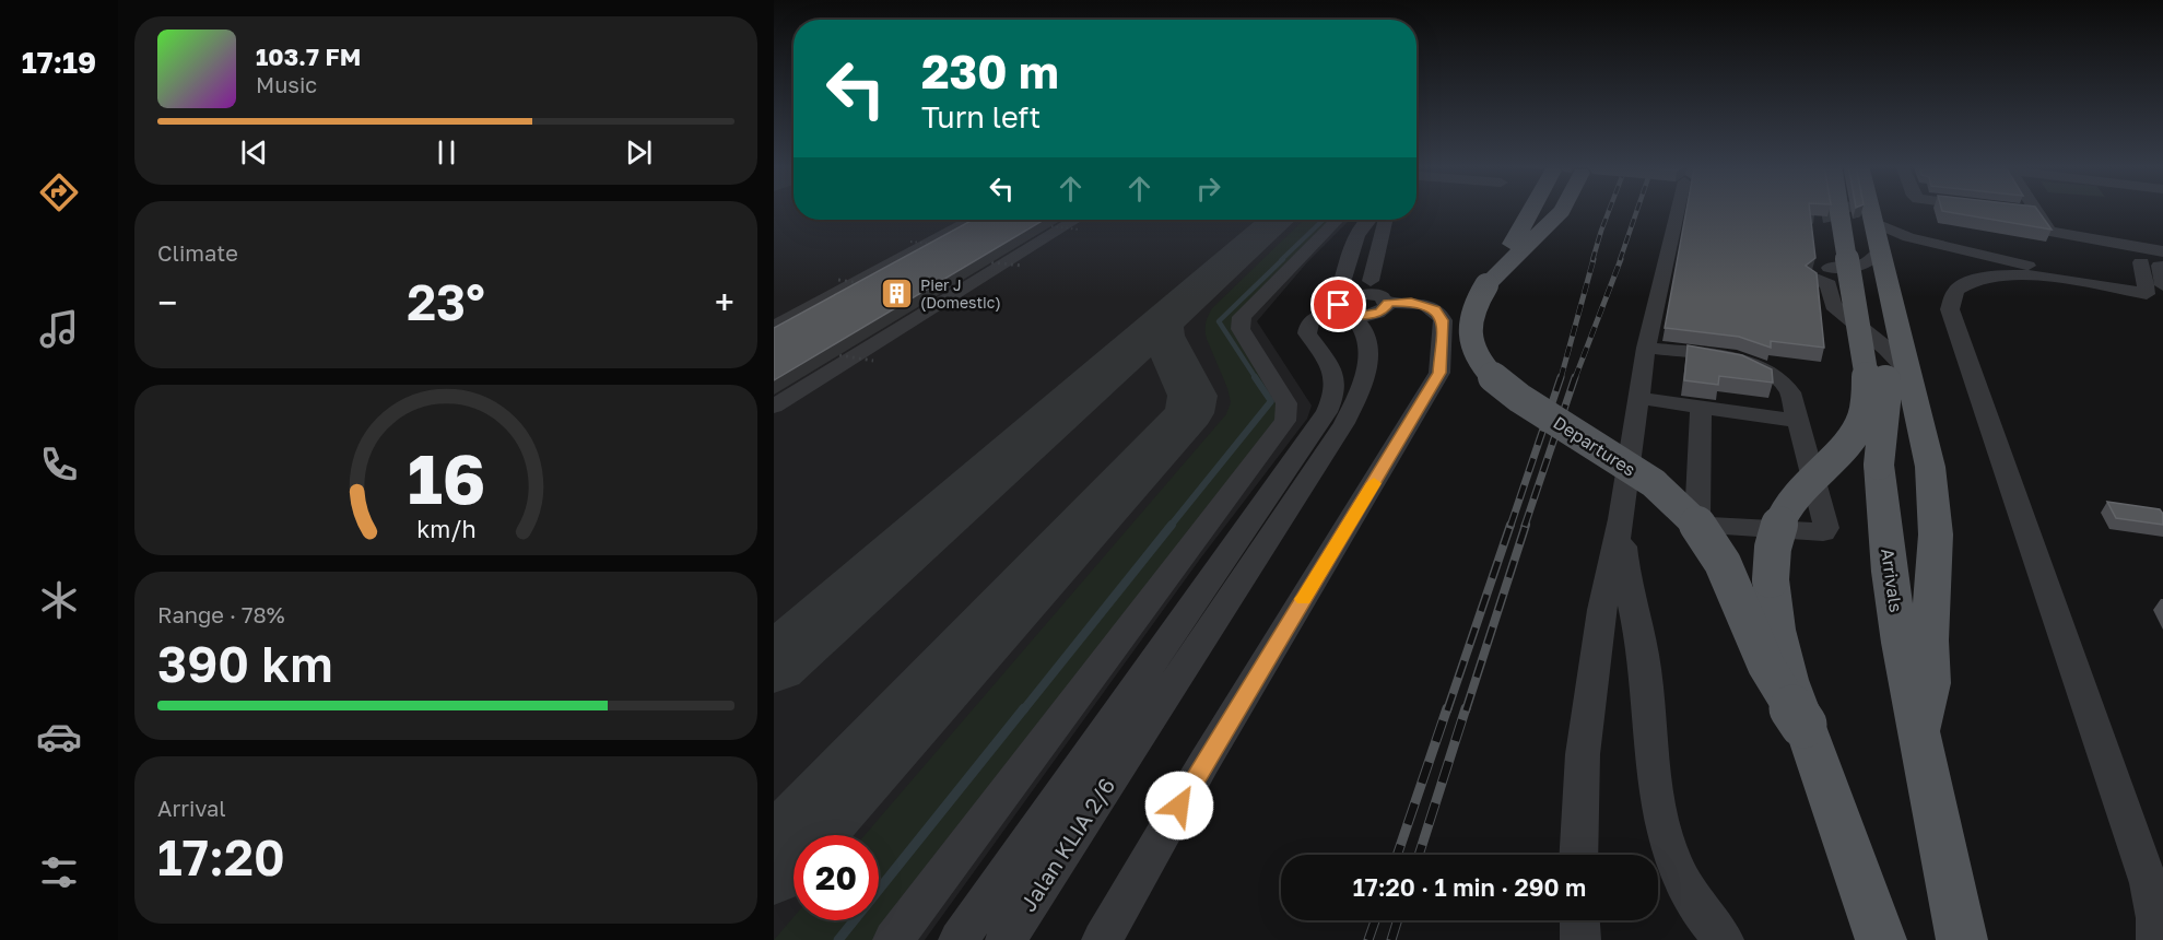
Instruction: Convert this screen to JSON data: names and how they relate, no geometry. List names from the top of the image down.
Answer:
{
  "streets": {
    "main road": ["Departures", "Arrivals"],
    "street": ["Jalan KLIA 2/6"]
  },
  "places": {
    "building": ["Pier J (Domestic)"]
  },
  "page": {
    "tabs": "17:19",
    "turn": ["230 m", "Turn left"],
    "song": ["103.7 FM", "Music"],
    "tile": [
      "Climate",
      ["Range · 78%", "390 km"],
      ["Arrival", "17:20"]
    ],
    "heat": ["−", "23°", "+"],
    "limit": "20",
    "trip": "17:20 · 1 min · 290 m",
    "gauge": ["16", "km/h"]
  }
}
